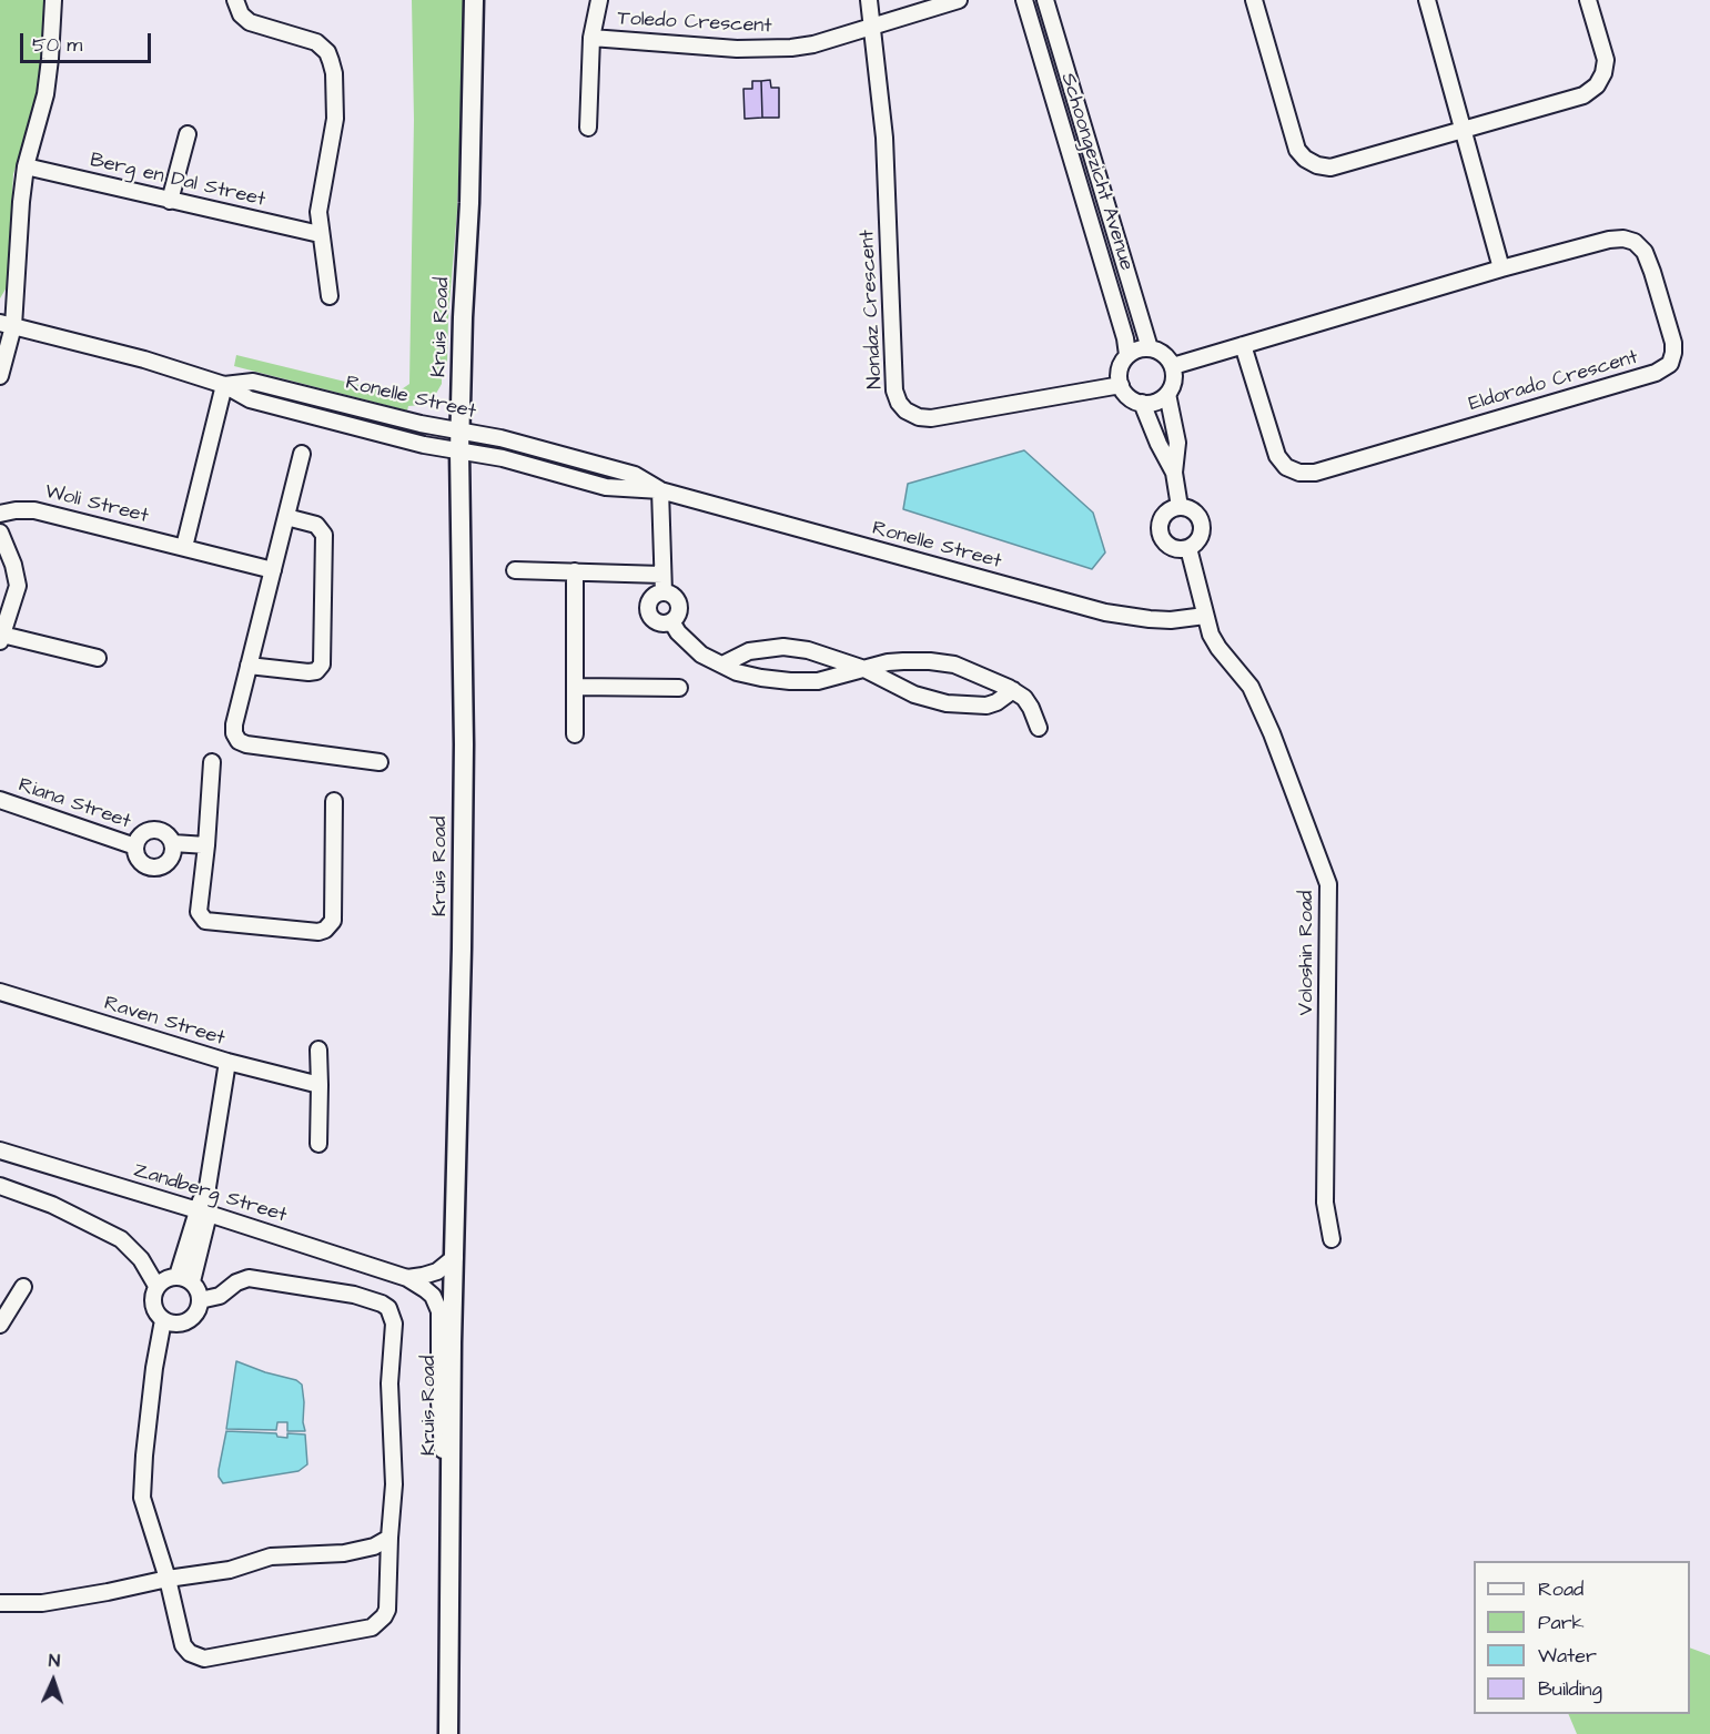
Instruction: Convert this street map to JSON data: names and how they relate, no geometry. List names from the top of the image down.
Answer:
{
  "streets": {
    "street": [
      "Toledo Crescent",
      "Schoongezicht Avenue",
      "Berg en Dal Street",
      "Nondaz Crescent",
      "Kruis Road",
      "Eldorado Crescent",
      "Ronelle Street",
      "Woli Street",
      "Riana Street",
      "Voloshin Road",
      "Raven Street",
      "Zandberg Street"
    ]
  },
  "crossings": [
    ["Toledo Crescent", "Nondaz Crescent"],
    ["Schoongezicht Avenue", "Nondaz Crescent"],
    ["Schoongezicht Avenue", "Eldorado Crescent"],
    ["Nondaz Crescent", "Eldorado Crescent"],
    ["Kruis Road", "Ronelle Street"],
    ["Kruis Road", "Zandberg Street"],
    ["Ronelle Street", "Voloshin Road"]
  ],
  "legend": [
    "Road",
    "Park",
    "Water",
    "Building"
  ],
  "scale_bar": "50 m",
  "north": "top"
}
